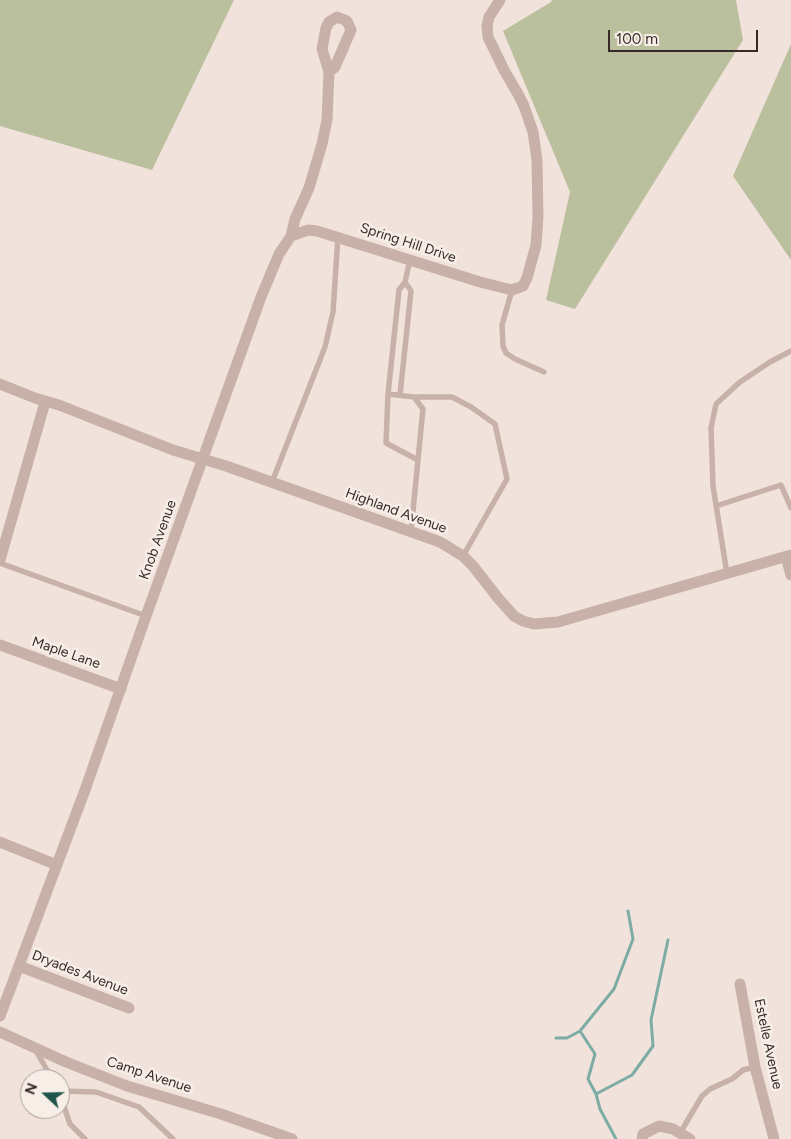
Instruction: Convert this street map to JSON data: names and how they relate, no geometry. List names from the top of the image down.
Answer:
{
  "streets": {
    "street": [
      "Spring Hill Drive",
      "Highland Avenue",
      "Knob Avenue",
      "Maple Lane",
      "Dryades Avenue",
      "Estelle Avenue",
      "Camp Avenue"
    ]
  },
  "crossings": [
    ["Spring Hill Drive", "Knob Avenue"],
    ["Highland Avenue", "Knob Avenue"],
    ["Knob Avenue", "Maple Lane"],
    ["Knob Avenue", "Dryades Avenue"]
  ],
  "scale_bar": "100 m",
  "north": "left"
}
